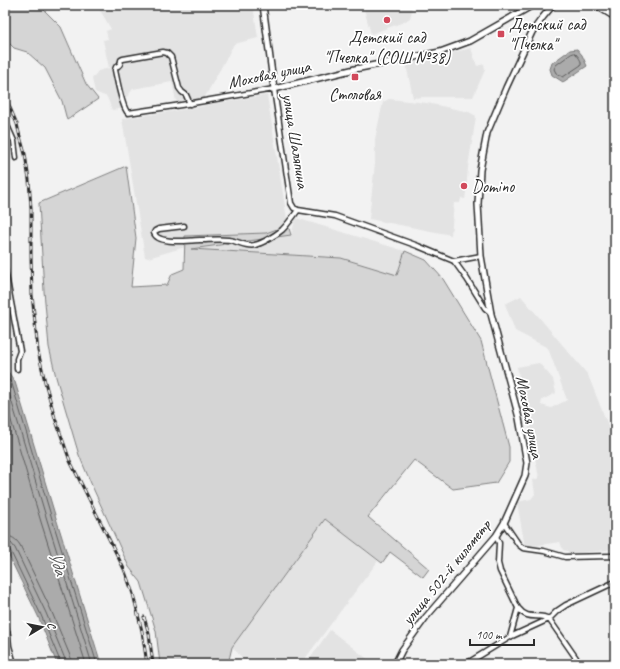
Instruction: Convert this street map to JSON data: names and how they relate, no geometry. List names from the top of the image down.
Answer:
{
  "streets": {
    "street": ["Моховая улица", "улица Шаляпина", "улица 502-й километр"]
  },
  "crossings": [
    ["Моховая улица", "улица Шаляпина"],
    ["Моховая улица", "улица 502-й километр"]
  ],
  "water": ["Уда"],
  "places": {
    "other": ["Детский сад \"Пчелка\" (СОШ №38)", "Domino"],
    "transit": ["Детский сад \"Пчелка\"", "Столовая"]
  },
  "scale_bar": "100 m",
  "north": "right"
}
